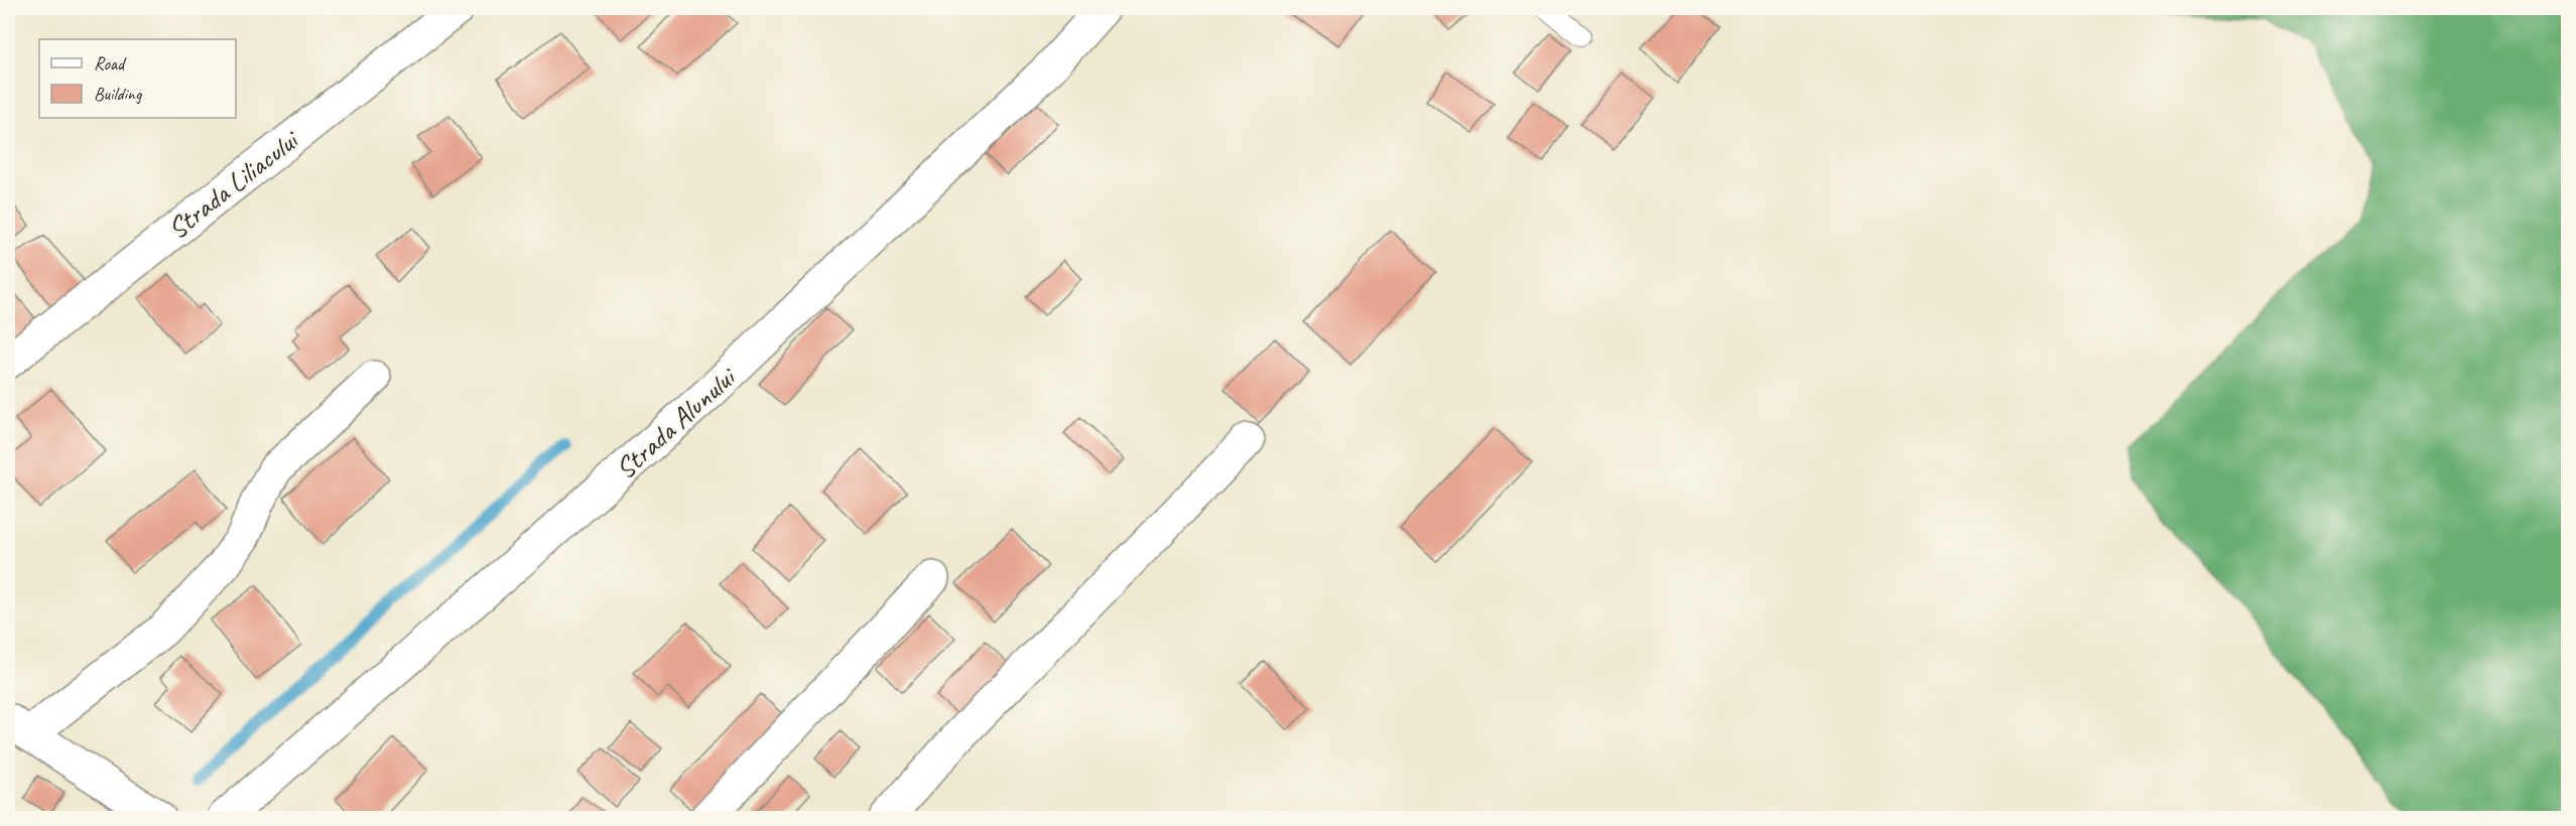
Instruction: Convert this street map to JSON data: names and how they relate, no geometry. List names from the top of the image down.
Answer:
{
  "streets": {
    "street": ["Strada Liliacului", "Strada Alunului"]
  },
  "legend": ["Road", "Building"]
}
